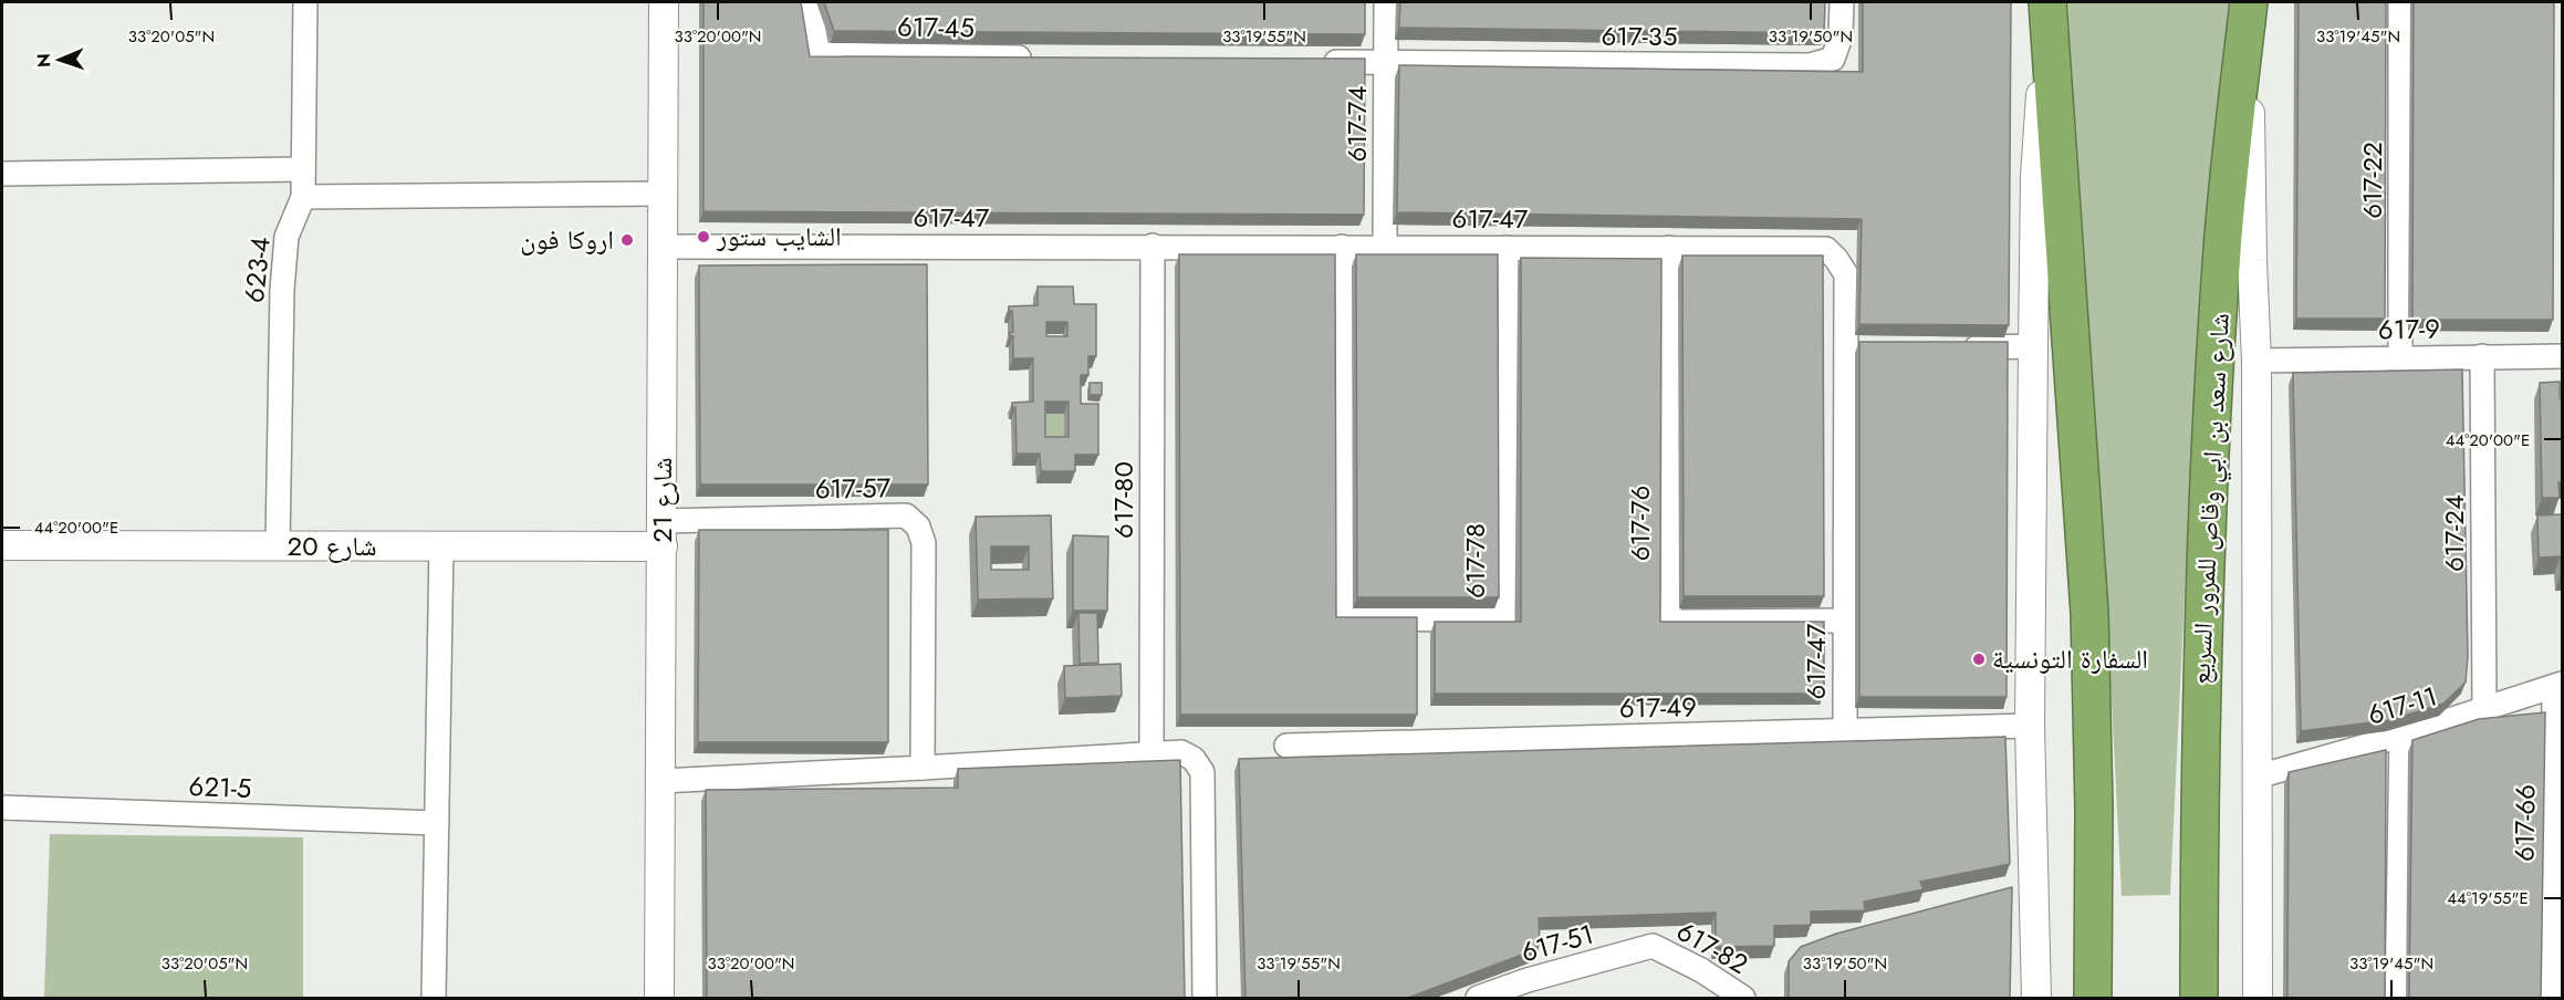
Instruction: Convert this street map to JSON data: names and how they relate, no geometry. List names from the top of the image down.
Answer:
{
  "streets": {
    "highway": ["شارع سعد بن ابي وقاص للمرور السريع"],
    "street": [
      "617-45",
      "617-35",
      "617-74",
      "617-22",
      "617-47",
      "623-4",
      "617-9",
      "617-57",
      "شارع 21",
      "617-80",
      "617-76",
      "617-24",
      "شارع 20",
      "617-78",
      "617-11",
      "617-49",
      "621-5",
      "617-66",
      "617-51",
      "617-82"
    ]
  },
  "crossings": [
    ["617-35", "617-74"],
    ["617-74", "617-47"],
    ["617-22", "617-9"],
    ["617-47", "شارع 21"],
    ["617-47", "617-80"],
    ["617-47", "617-76"],
    ["617-47", "617-78"],
    ["617-47", "617-49"],
    ["623-4", "شارع 20"],
    ["617-9", "617-24"],
    ["617-57", "شارع 21"],
    ["617-57", "شارع 20"],
    ["شارع 21", "شارع 20"],
    ["617-24", "617-11"],
    ["617-11", "617-66"],
    ["617-51", "617-82"]
  ],
  "places": ["الشايب ستور", "اروكا فون", "السفارة التونسية"],
  "north": "left",
  "coordinates": [
    "33°20'05\"N",
    "33°20'00\"N",
    "33°19'55\"N",
    "33°19'50\"N",
    "33°19'45\"N",
    "44°20'00\"E",
    "44°19'55\"E"
  ]
}
